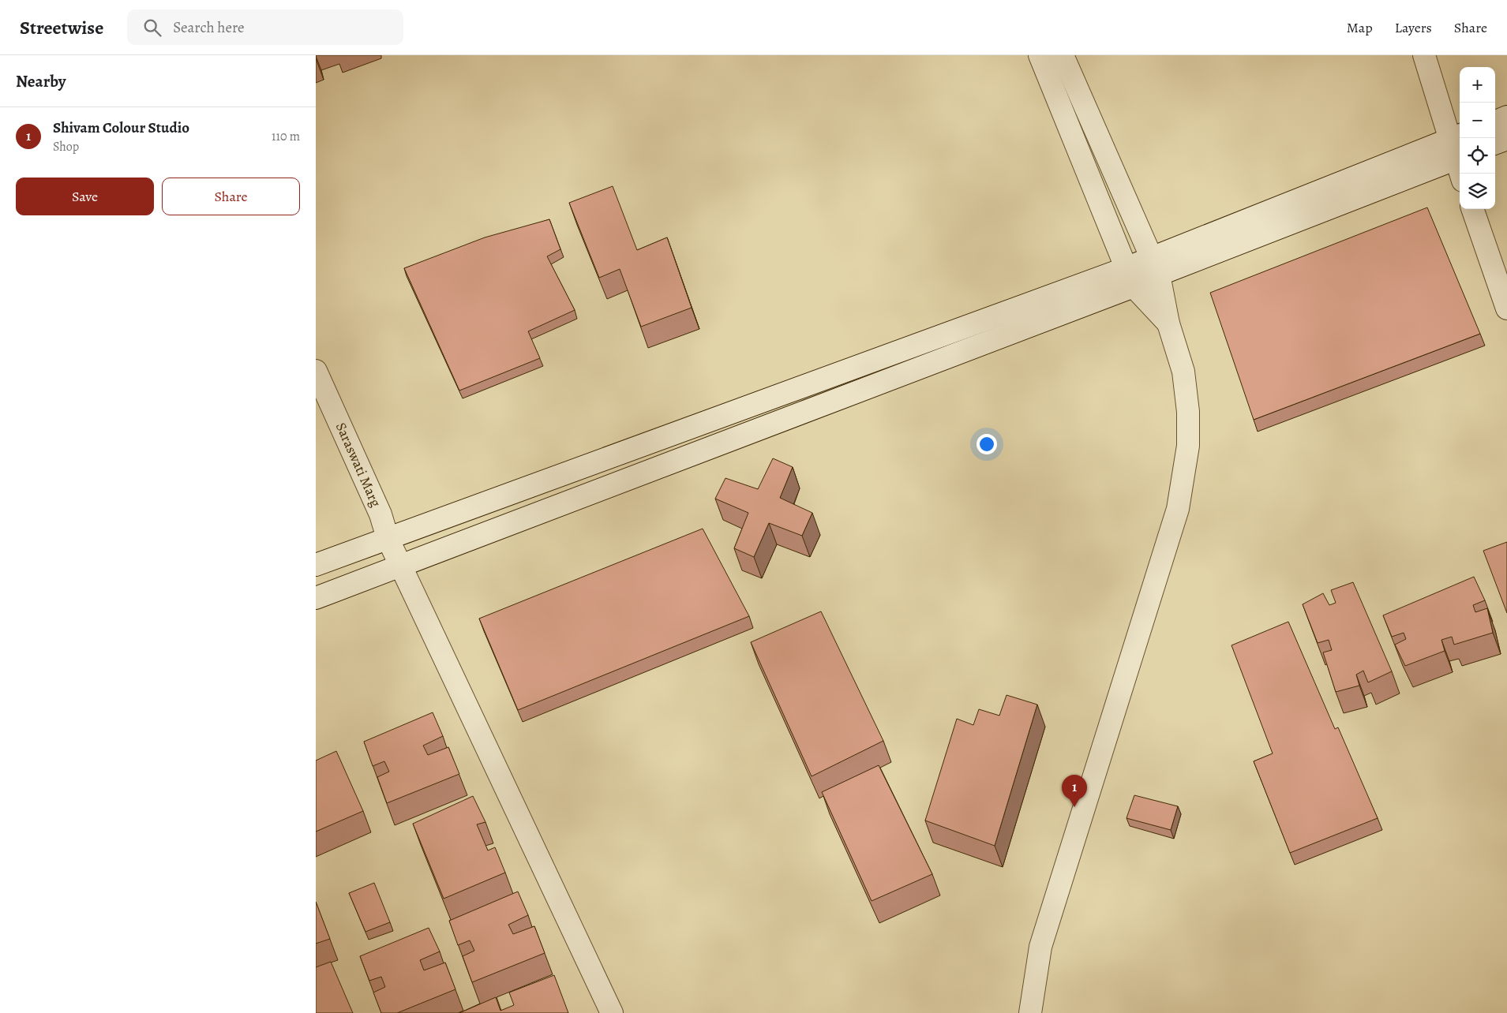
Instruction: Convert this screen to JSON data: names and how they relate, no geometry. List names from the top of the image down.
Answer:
{
  "streets": {
    "street": ["Saraswati Marg"]
  },
  "page": {
    "header": "Streetwise",
    "search": "Search here",
    "nav": ["Map", "Layers", "Share"],
    "heading": "Nearby",
    "map_buttons": ["+", "−"],
    "list": [
      {
        "mark": "1",
        "name": "Shivam Colour Studio",
        "note": "Shop",
        "value": "110 m"
      }
    ],
    "buttons": ["Save", "Share"],
    "pins": "1"
  }
}
